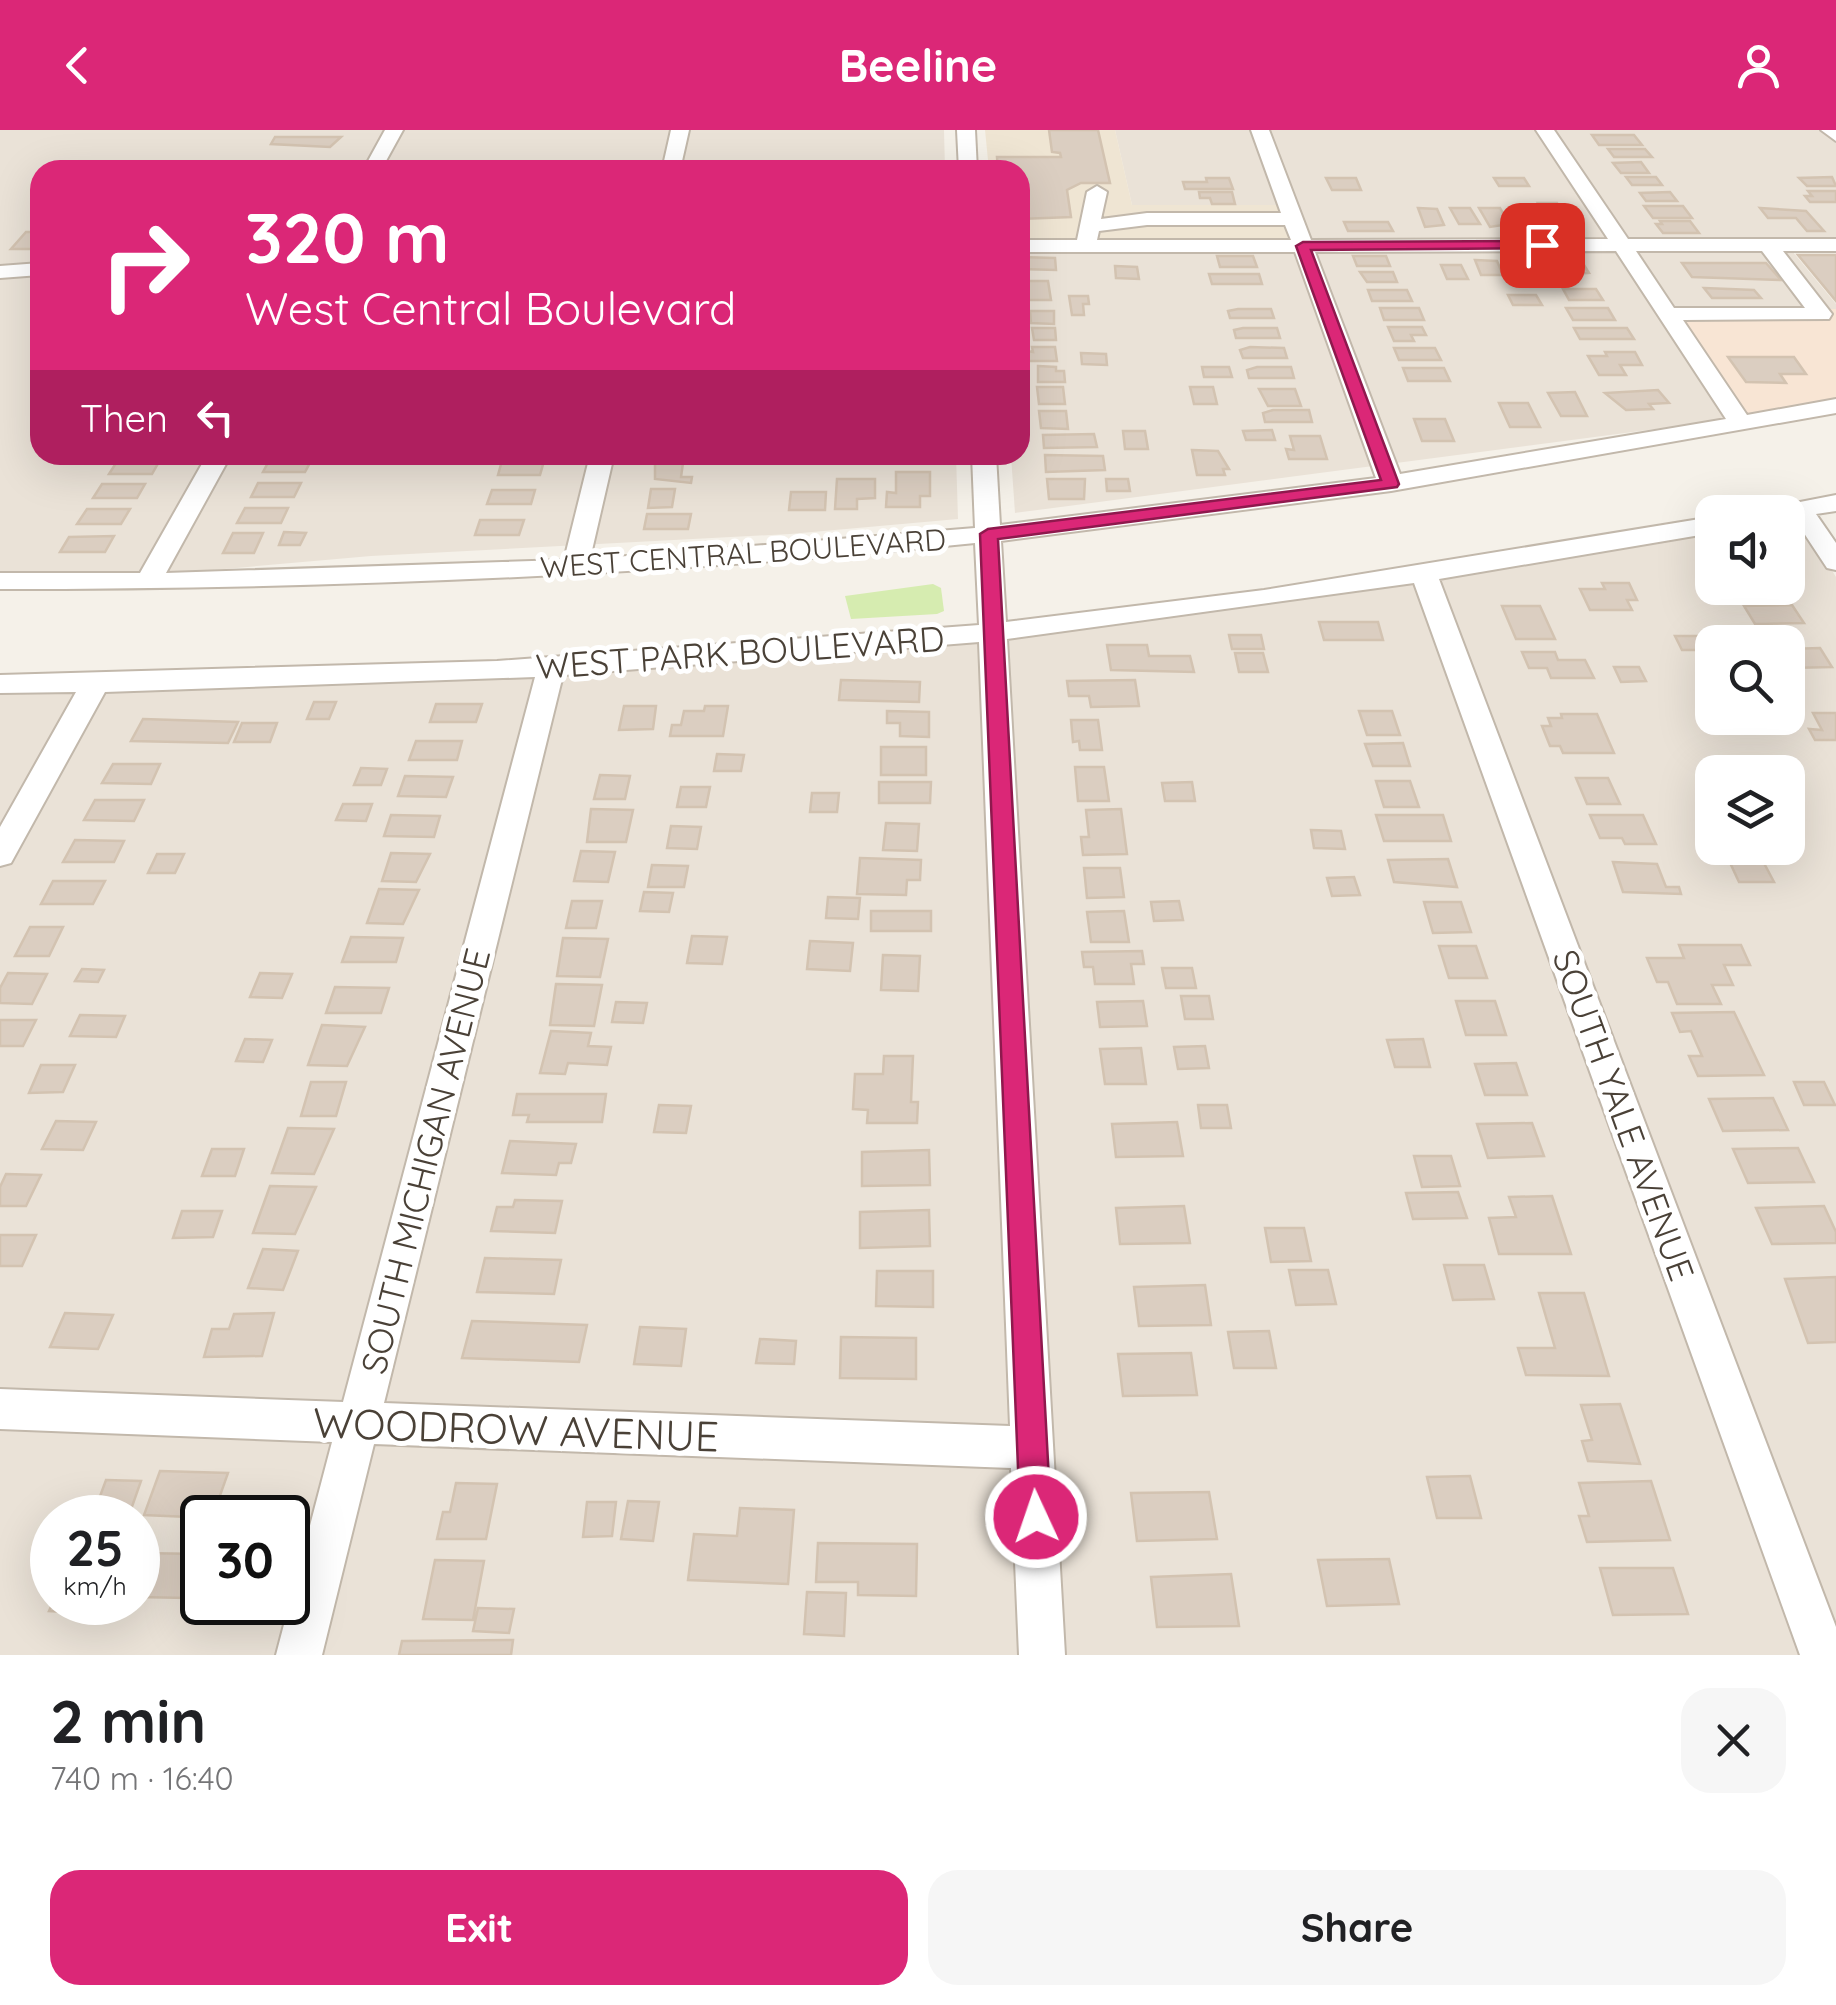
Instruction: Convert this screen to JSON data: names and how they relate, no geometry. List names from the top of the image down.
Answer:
{
  "streets": {
    "street": [
      "WEST CENTRAL BOULEVARD",
      "WEST PARK BOULEVARD",
      "SOUTH YALE AVENUE",
      "SOUTH MICHIGAN AVENUE",
      "WOODROW AVENUE"
    ]
  },
  "crossings": [
    ["WEST PARK BOULEVARD", "SOUTH YALE AVENUE"],
    ["WEST PARK BOULEVARD", "SOUTH MICHIGAN AVENUE"],
    ["SOUTH MICHIGAN AVENUE", "WOODROW AVENUE"]
  ],
  "page": {
    "header": "Beeline",
    "turn": ["320 m", "West Central Boulevard"],
    "then": "Then",
    "speed": "25 km/h",
    "limit": "30",
    "heading": ["2 min", "740 m · 16:40"],
    "buttons": ["Exit", "Share"]
  }
}
